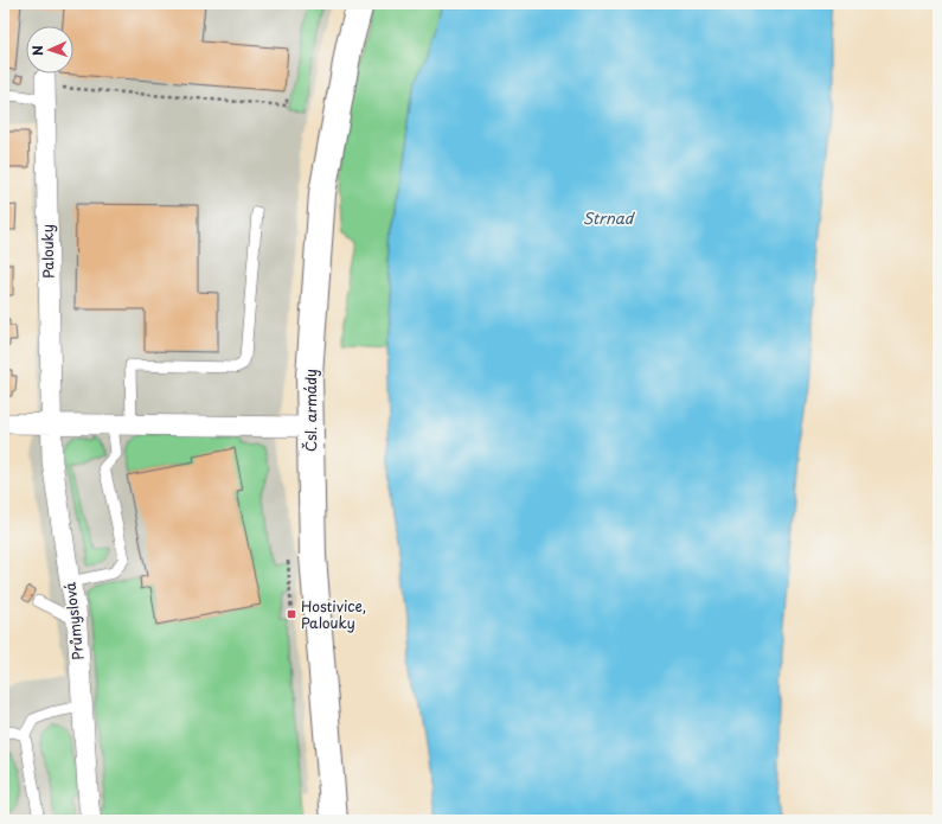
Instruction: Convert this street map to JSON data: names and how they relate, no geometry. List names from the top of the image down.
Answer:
{
  "streets": {
    "main road": ["Čsl. armády"],
    "street": ["Palouky", "Průmyslová"]
  },
  "crossings": [
    ["Palouky", "Průmyslová"]
  ],
  "water": ["Strnad"],
  "places": {
    "transit": ["Hostivice, Palouky"]
  },
  "north": "left"
}
